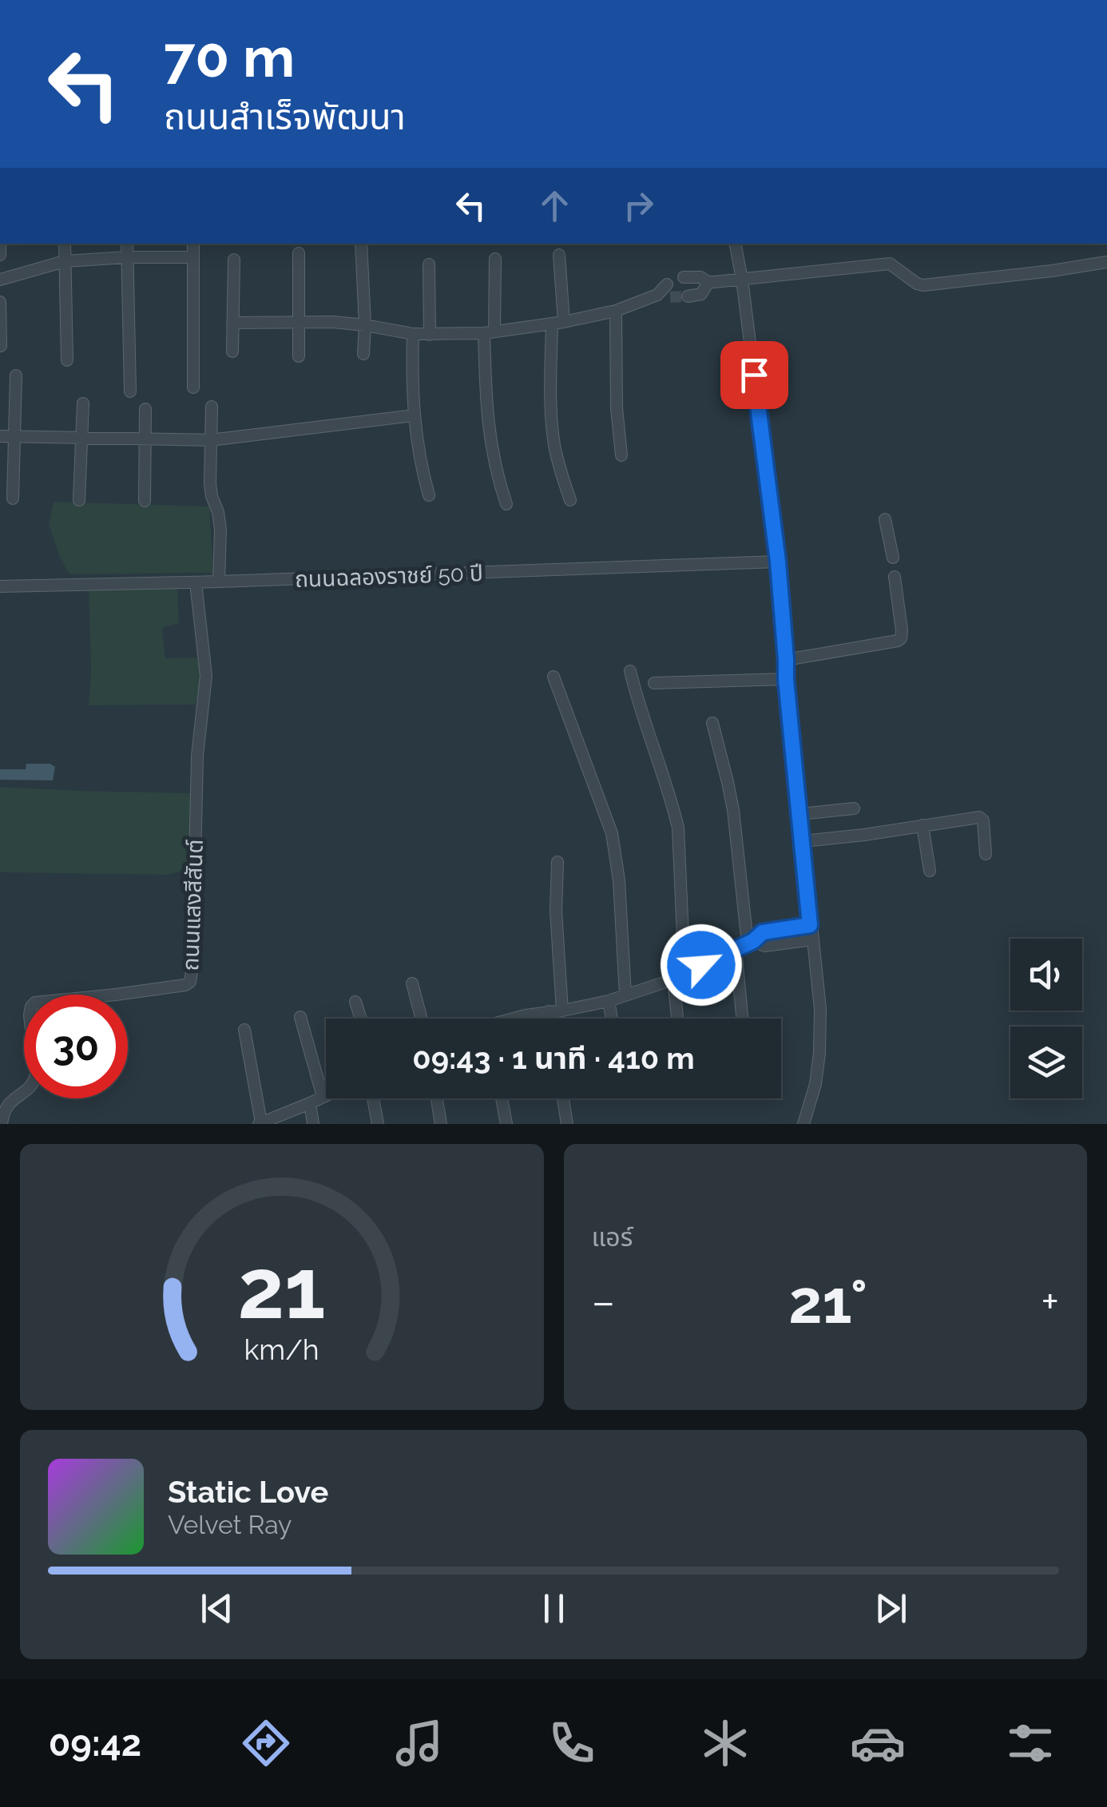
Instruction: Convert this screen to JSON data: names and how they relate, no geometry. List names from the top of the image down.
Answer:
{
  "streets": {
    "street": ["ถนนฉลองราชย์ 50 ปี", "ถนนแสงสีสันต์"]
  },
  "crossings": [
    ["ถนนฉลองราชย์ 50 ปี", "ถนนแสงสีสันต์"]
  ],
  "page": {
    "turn": ["70 m", "ถนนสำเร็จพัฒนา"],
    "limit": "30",
    "trip": "09:43 · 1 นาที · 410 m",
    "tile": "แอร์",
    "heat": ["−", "21°", "+"],
    "song": ["Static Love", "Velvet Ray"],
    "tabs": "09:42",
    "gauge": ["21", "km/h"]
  }
}
